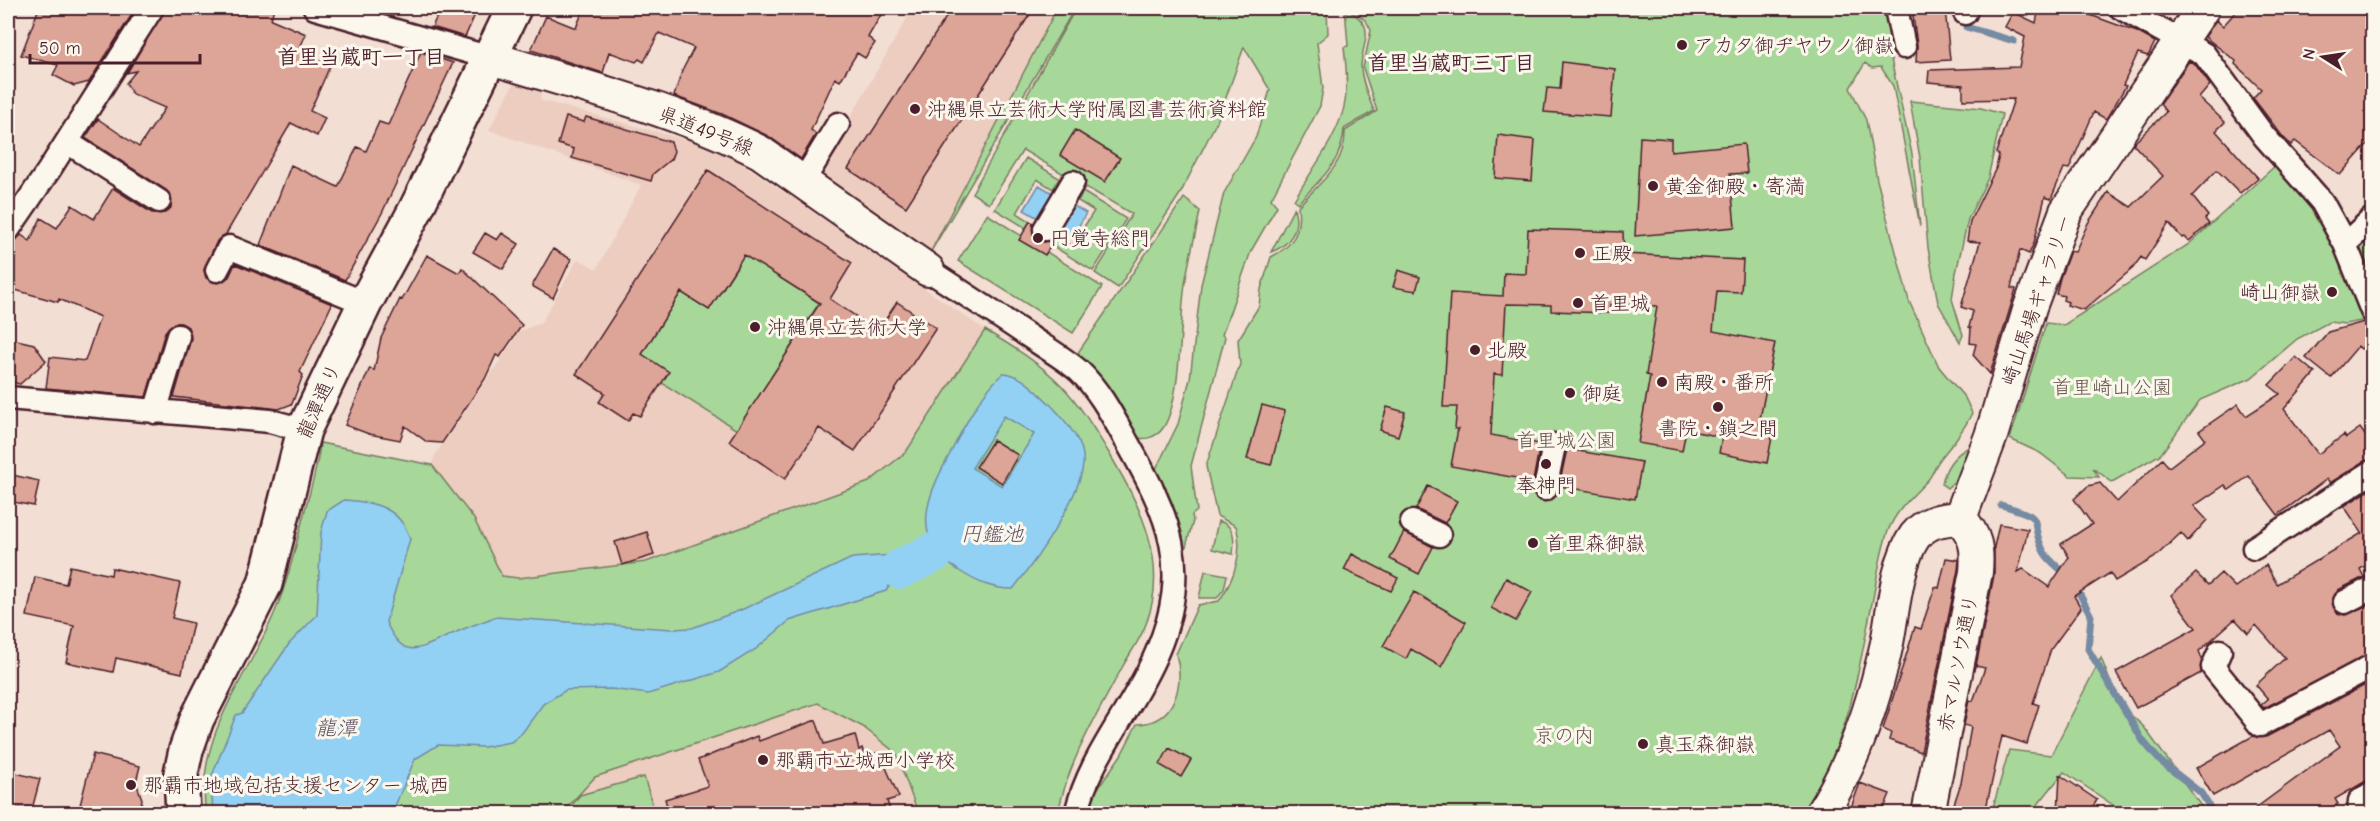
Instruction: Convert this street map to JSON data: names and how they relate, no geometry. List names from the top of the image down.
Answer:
{
  "streets": {
    "main road": ["龍潭通り"],
    "street": ["県道49号線", "崎山馬場ギャラリー", "赤マルソウ通り"]
  },
  "crossings": [
    ["県道49号線", "龍潭通り"],
    ["崎山馬場ギャラリー", "赤マルソウ通り"]
  ],
  "districts": ["首里当蔵町一丁目", "首里当蔵町三丁目"],
  "water": ["円鑑池", "龍潭"],
  "parks": ["首里崎山公園", "首里城公園", "京の内"],
  "places": [
    "アカタ御ヂヤウノ御嶽",
    "沖縄県立芸術大学附属図書芸術資料館",
    "黄金御殿・寄満",
    "円覚寺総門",
    "正殿",
    "崎山御嶽",
    "首里城",
    "沖縄県立芸術大学",
    "北殿",
    "南殿・番所",
    "御庭",
    "書院・鎖之間",
    "奉神門",
    "首里森御嶽",
    "真玉森御嶽",
    "那覇市立城西小学校",
    "那覇市地域包括支援センター 城西"
  ],
  "scale_bar": "50 m",
  "north": "left"
}
